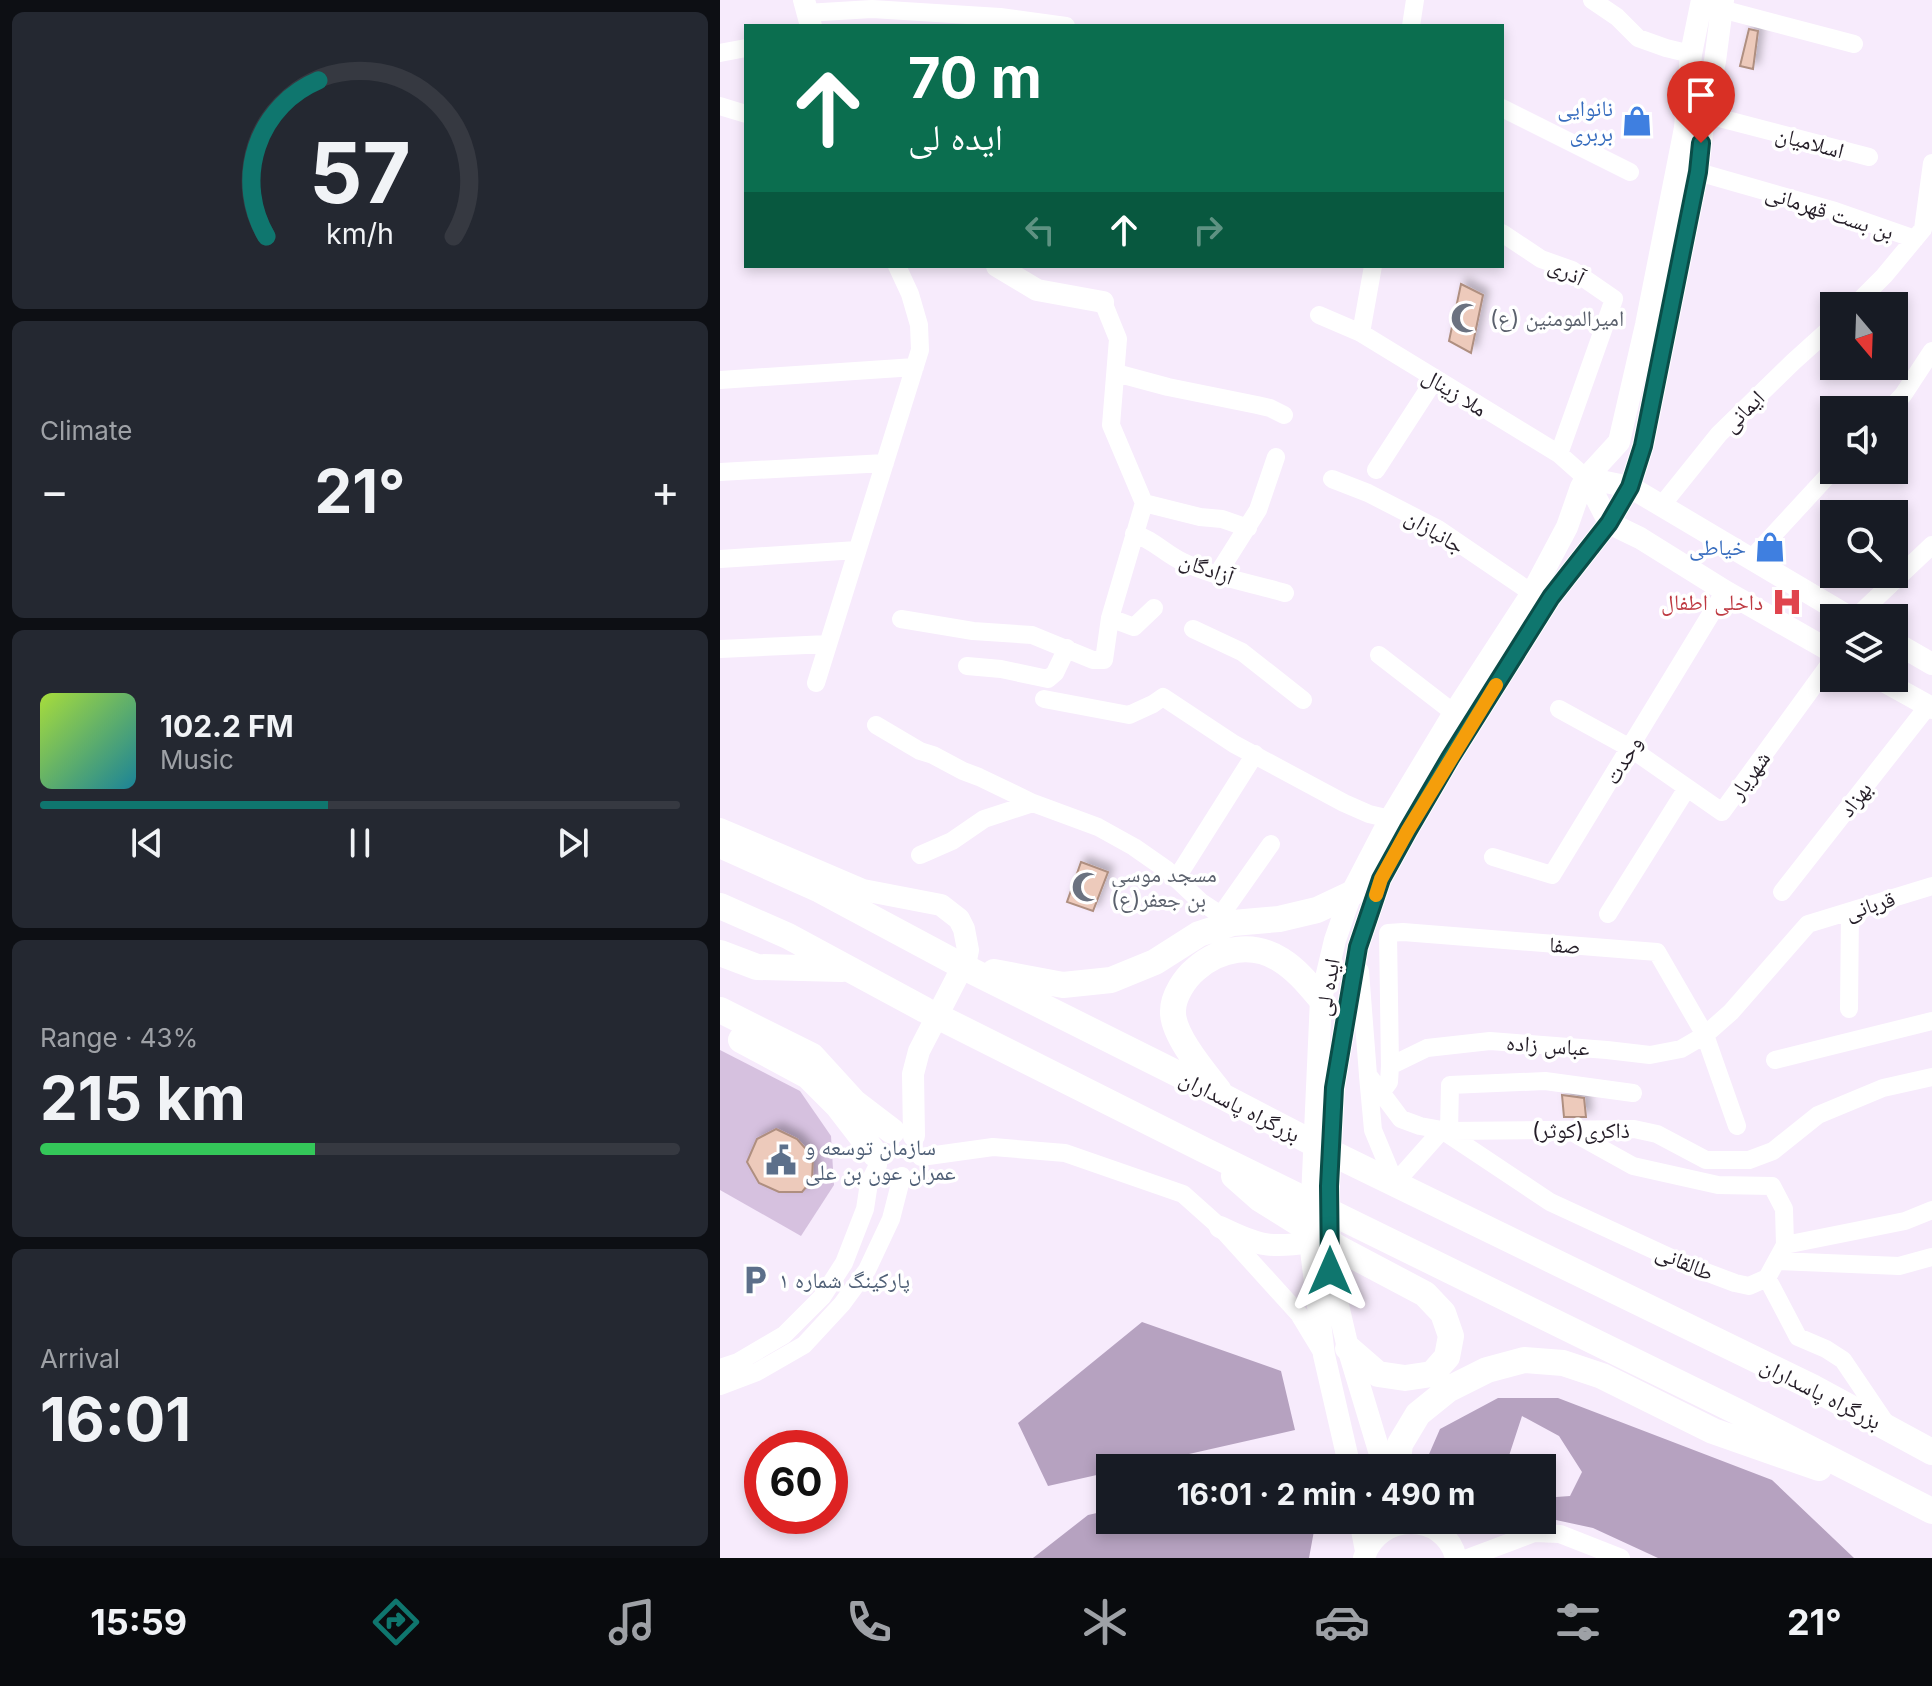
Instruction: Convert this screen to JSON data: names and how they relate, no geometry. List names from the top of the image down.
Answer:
{
  "streets": {
    "highway": ["بزرگراه پاسداران"],
    "main road": ["ایده لی"],
    "street": [
      "اسلامیان",
      "بن بست قهرمانی",
      "آذری",
      "ملا زینال",
      "ایمانی",
      "جانبازان",
      "آزادگان",
      "وحدت",
      "شهریار",
      "بهزاد",
      "قربانی",
      "صفا",
      "عباس زاده",
      "ذاکری(کوثر)",
      "طالقانی"
    ]
  },
  "crossings": [
    ["اسلامیان", "ایده لی"],
    ["بن بست قهرمانی", "ایده لی"],
    ["آذری", "ملا زینال"],
    ["ملا زینال", "ایده لی"],
    ["جانبازان", "ایده لی"],
    ["وحدت", "شهریار"],
    ["قربانی", "صفا"],
    ["قربانی", "عباس زاده"],
    ["صفا", "عباس زاده"],
    ["صفا", "ذاکری(کوثر)"],
    ["ذاکری(کوثر)", "طالقانی"]
  ],
  "places": {
    "shop": ["نانوایی بربری", "خیاطی"],
    "mosque": ["امیرالمومنین (ع)", "مسجد موسی بن جعفر(ع)"],
    "hospital": ["داخلی اطفال"],
    "public building": ["سازمان توسعه و عمران عون بن علی"],
    "parking": ["پارکینگ شماره ۱"]
  },
  "north": "bottom",
  "page": {
    "turn": ["70 m", "ایده لی"],
    "tile": [
      "Climate",
      ["Range · 43%", "215 km"],
      ["Arrival", "16:01"]
    ],
    "heat": ["−", "21°", "+"],
    "song": ["102.2 FM", "Music"],
    "limit": "60",
    "trip": "16:01 · 2 min · 490 m",
    "tabs": ["15:59", "21°"],
    "gauge": ["57", "km/h"]
  }
}
